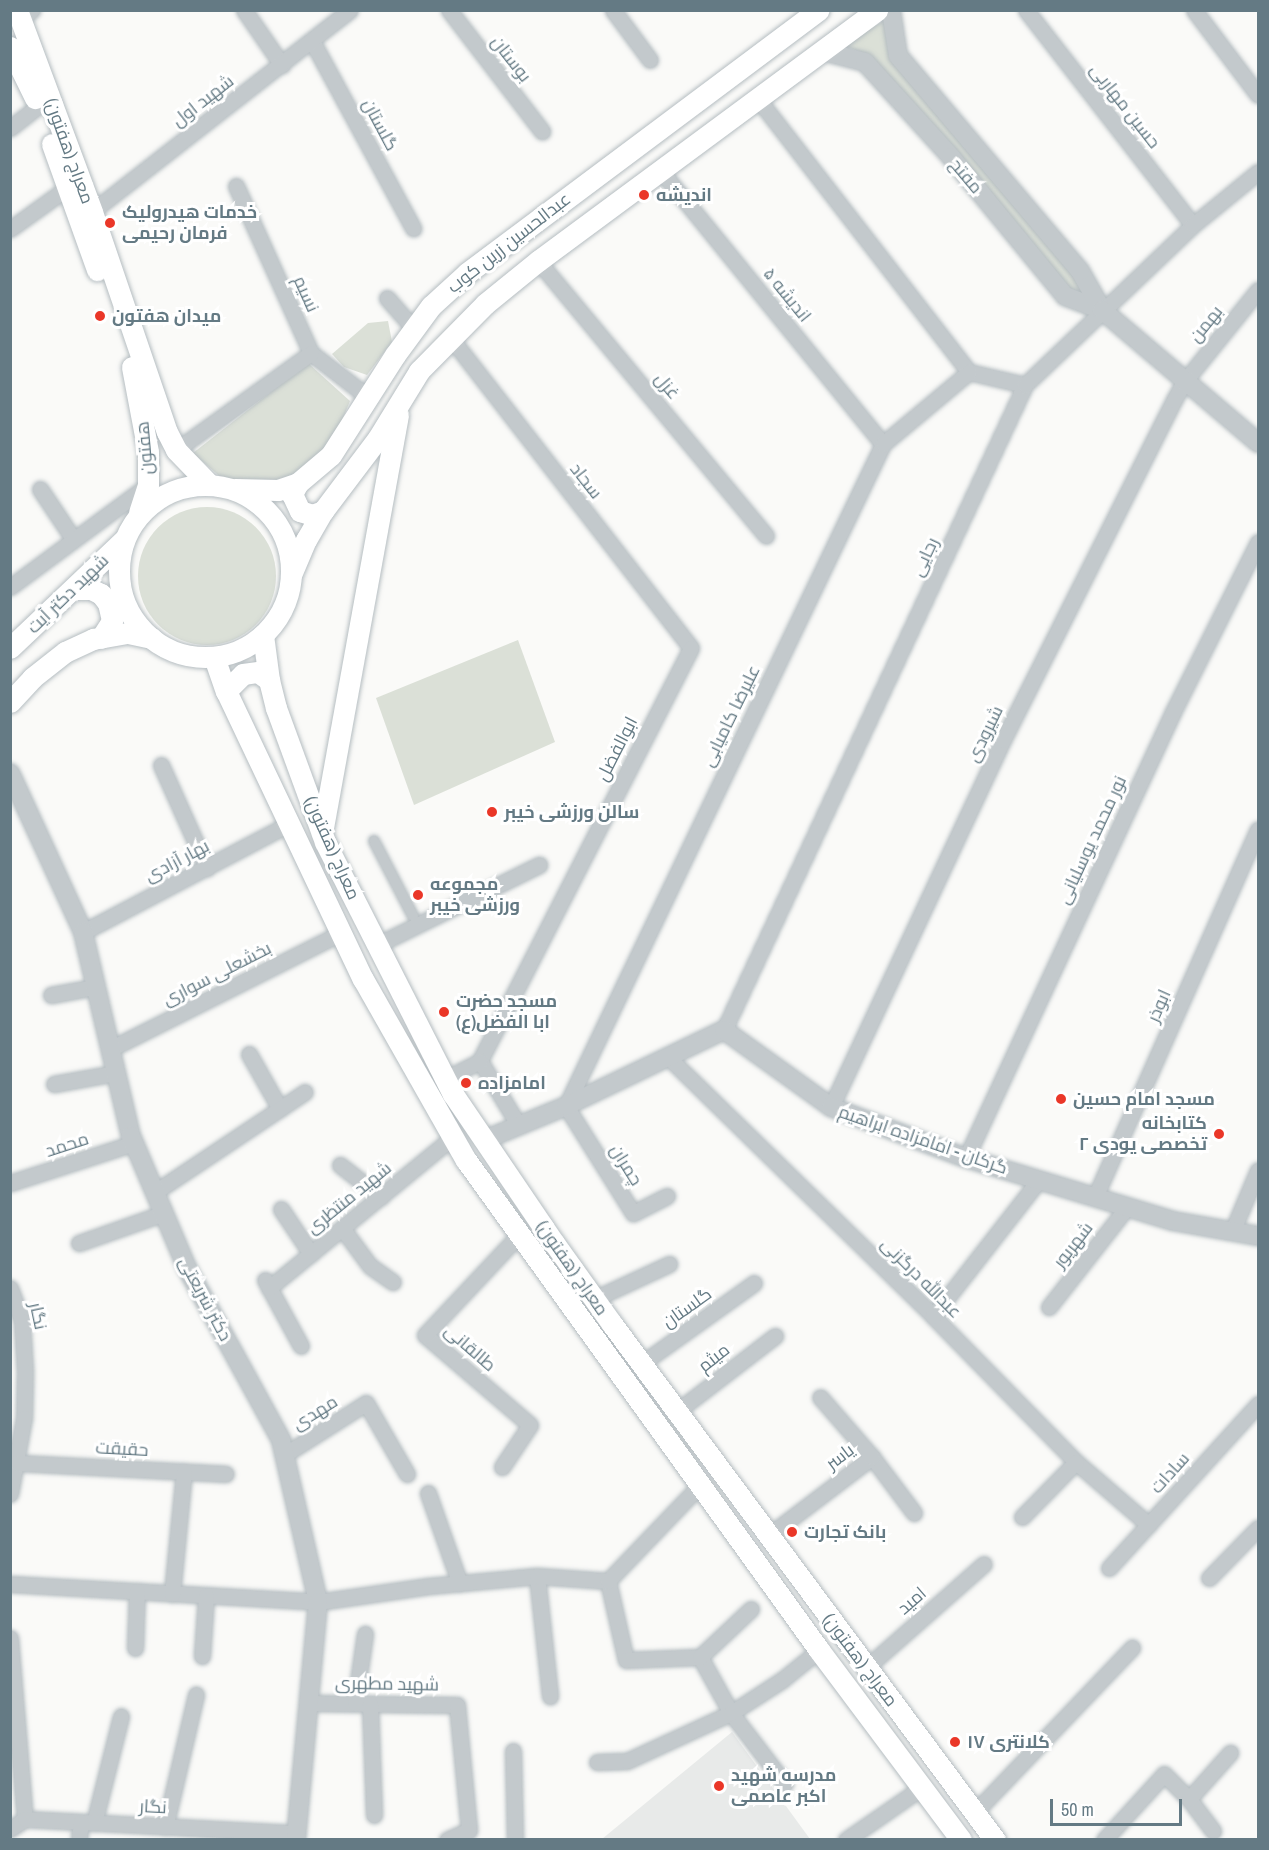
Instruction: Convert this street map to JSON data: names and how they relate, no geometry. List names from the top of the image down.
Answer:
{
  "streets": {
    "main road": [
      "معراج (هفتون)",
      "عبدالحسین زرین کوب",
      "هفتون",
      "شهید دکتر آیت"
    ],
    "street": [
      "بوستان",
      "شهید اول",
      "حسین مهاربی",
      "گلستان",
      "مفتح",
      "نسیم",
      "اندیشه ۵",
      "بهمن",
      "غزل",
      "سجاد",
      "رجایی",
      "علیرضا کامیابی",
      "شیرودی",
      "ابوالفضل",
      "نور محمد یوسلیانی",
      "بهار آزادی",
      "بخشعلی سواری",
      "ابوذر",
      "گرکان - امامزاده ابراهیم",
      "محمد",
      "چمران",
      "شهید منتظری",
      "شهریور",
      "عبدالله درگزنی",
      "دکتر شریعتی",
      "نگار",
      "طالقانی",
      "میثم",
      "مهدی",
      "حقیقت",
      "یاسر",
      "سادات",
      "امید",
      "شهید مطهری"
    ]
  },
  "crossings": [
    ["شهید اول", "گلستان"],
    ["شهید اول", "معراج (هفتون)"],
    ["حسین مهاربی", "رجایی"],
    ["گلستان", "معراج (هفتون)"],
    ["معراج (هفتون)", "عبدالحسین زرین کوب"],
    ["معراج (هفتون)", "هفتون"],
    ["معراج (هفتون)", "شهید دکتر آیت"],
    ["معراج (هفتون)", "بهار آزادی"],
    ["معراج (هفتون)", "بخشعلی سواری"],
    ["معراج (هفتون)", "شهید منتظری"],
    ["معراج (هفتون)", "طالقانی"],
    ["معراج (هفتون)", "میثم"],
    ["معراج (هفتون)", "یاسر"],
    ["معراج (هفتون)", "امید"],
    ["مفتح", "عبدالحسین زرین کوب"],
    ["مفتح", "بهمن"],
    ["مفتح", "رجایی"],
    ["مفتح", "شیرودی"],
    ["عبدالحسین زرین کوب", "نسیم"],
    ["عبدالحسین زرین کوب", "اندیشه ۵"],
    ["عبدالحسین زرین کوب", "غزل"],
    ["عبدالحسین زرین کوب", "هفتون"],
    ["عبدالحسین زرین کوب", "سجاد"],
    ["عبدالحسین زرین کوب", "شهید دکتر آیت"],
    ["اندیشه ۵", "علیرضا کامیابی"],
    ["بهمن", "شیرودی"],
    ["هفتون", "شهید دکتر آیت"],
    ["سجاد", "ابوالفضل"],
    ["رجایی", "گرکان - امامزاده ابراهیم"],
    ["علیرضا کامیابی", "چمران"],
    ["شیرودی", "گرکان - امامزاده ابراهیم"],
    ["نور محمد یوسلیانی", "گرکان - امامزاده ابراهیم"],
    ["بهار آزادی", "دکتر شریعتی"],
    ["بخشعلی سواری", "دکتر شریعتی"],
    ["ابوذر", "گرکان - امامزاده ابراهیم"],
    ["گرکان - امامزاده ابراهیم", "شهریور"],
    ["محمد", "دکتر شریعتی"],
    ["عبدالله درگزنی", "سادات"],
    ["دکتر شریعتی", "نگار"],
    ["دکتر شریعتی", "مهدی"],
    ["دکتر شریعتی", "شهید مطهری"],
    ["نگار", "حقیقت"]
  ],
  "places": [
    "اندیشه",
    "خدمات هیدرولیک فرمان رحیمی",
    "میدان هفتون",
    "سالن ورزشی خیبر",
    "مجموعه ورزشی خیبر",
    "مسجد حضرت ابا الفضل(ع)",
    "امامزاده",
    "مسجد امام حسین",
    "کتابخانه تخصصی یودی ۲",
    "بانک تجارت",
    "کلانتری ۱۷",
    "مدرسه شهید اکبر عاصمی"
  ],
  "scale_bar": "50 m"
}
